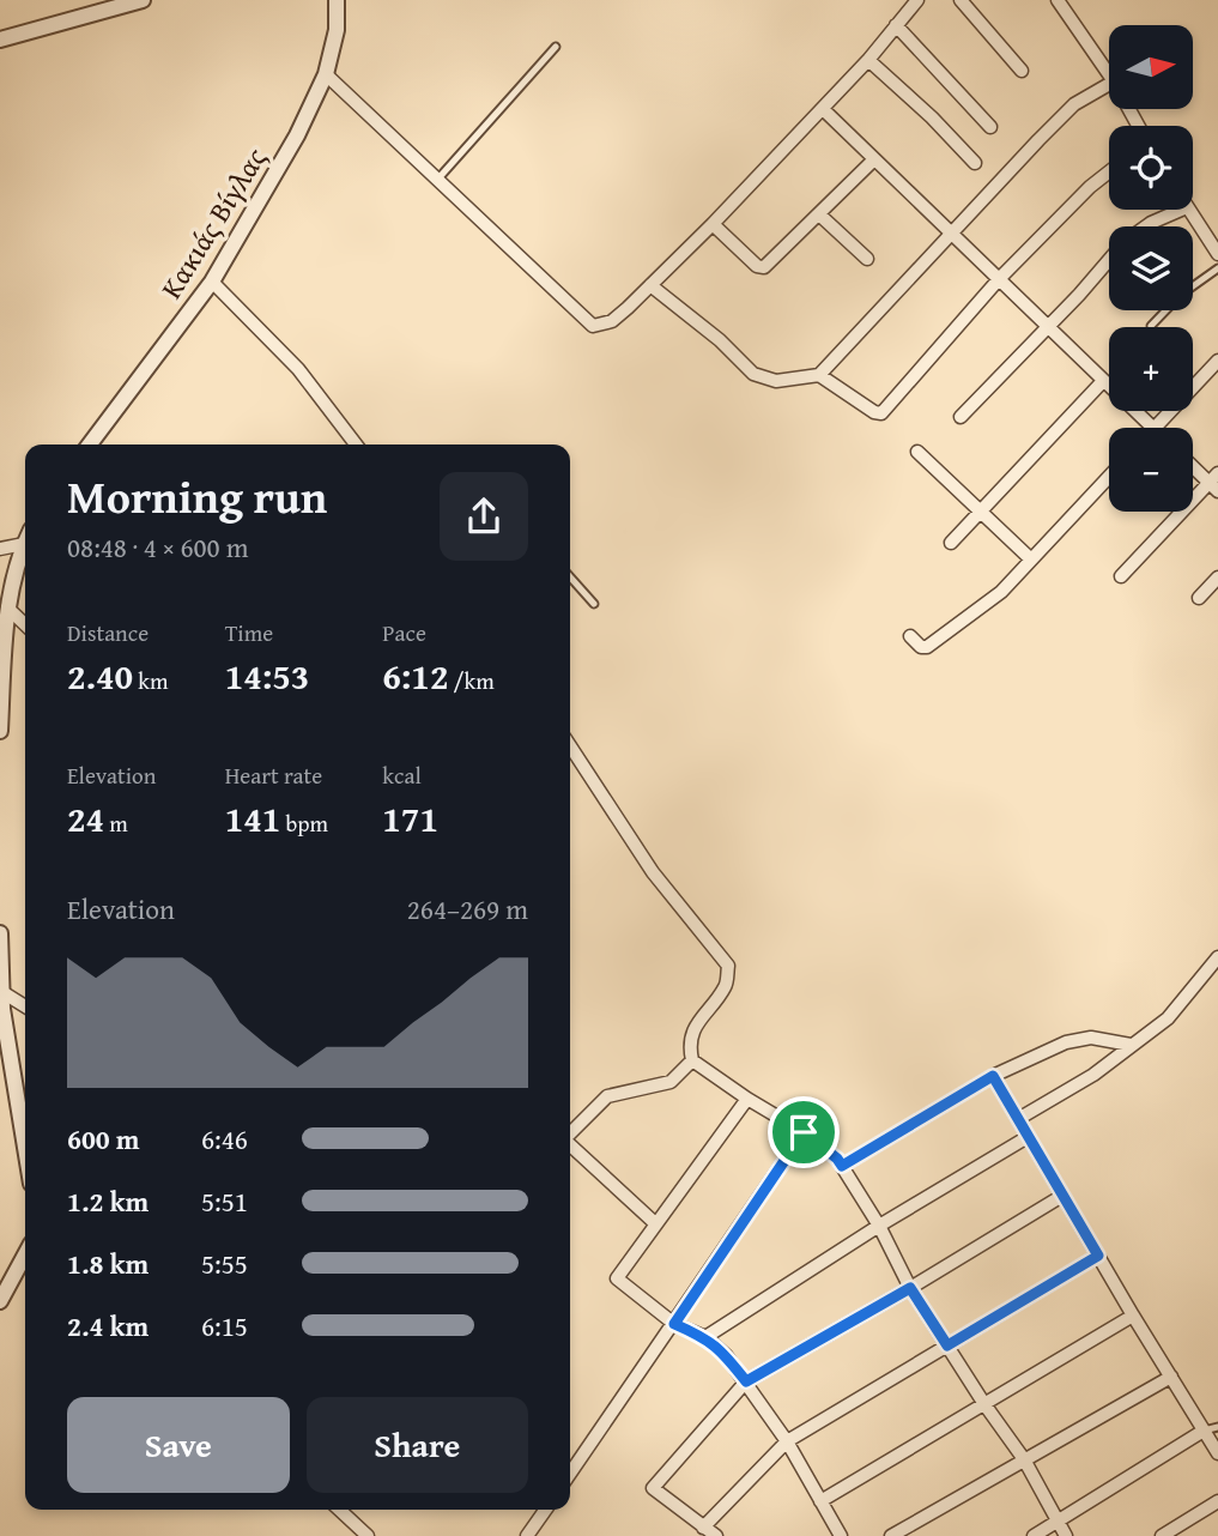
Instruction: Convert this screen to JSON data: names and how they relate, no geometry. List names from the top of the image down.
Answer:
{
  "streets": {
    "street": ["Κακιάς Βίγλας"]
  },
  "north": "right",
  "page": {
    "map_buttons": ["+", "−"],
    "heading": ["Morning run", "08:48 · 4 × 600 m"],
    "stats": [
      ["Distance", "2.40 km"],
      ["Time", "14:53"],
      ["Pace", "6:12 /km"],
      ["Elevation", "24 m"],
      ["Heart rate", "141 bpm"],
      ["kcal", "171"]
    ],
    "chart": ["Elevation", "264–269 m"],
    "list": [
      {
        "name": "600 m",
        "note": "6:46"
      },
      {
        "name": "1.2 km",
        "note": "5:51"
      },
      {
        "name": "1.8 km",
        "note": "5:55"
      },
      {
        "name": "2.4 km",
        "note": "6:15"
      }
    ],
    "buttons": ["Save", "Share"]
  }
}
